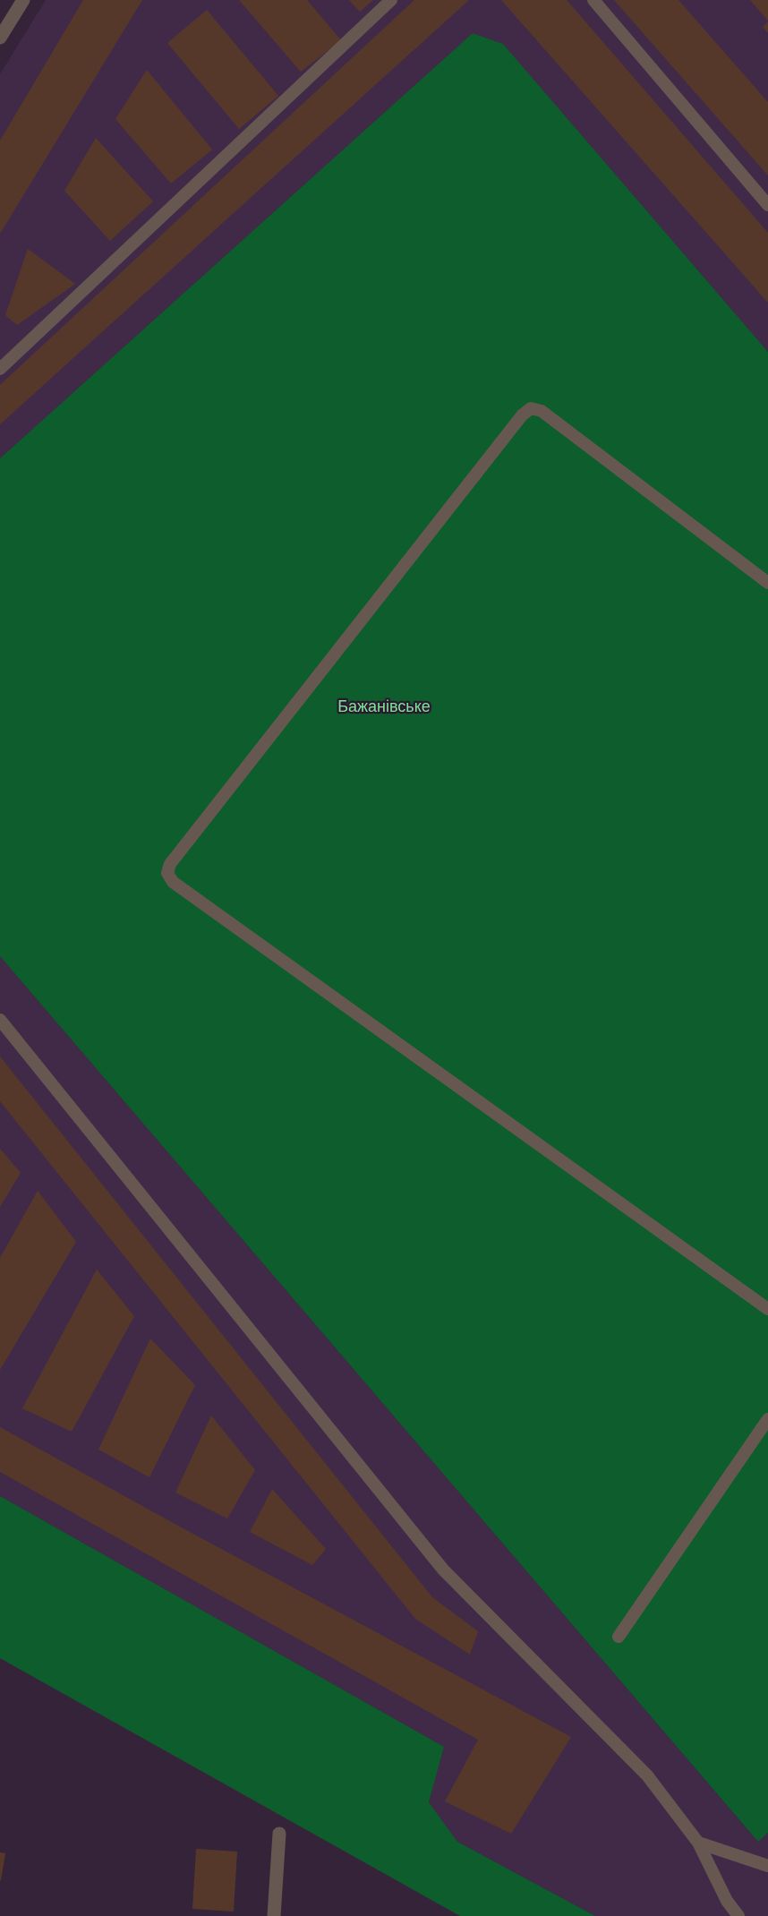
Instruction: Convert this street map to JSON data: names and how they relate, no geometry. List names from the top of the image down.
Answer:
{
  "parks": ["Бажанівське"]
}
